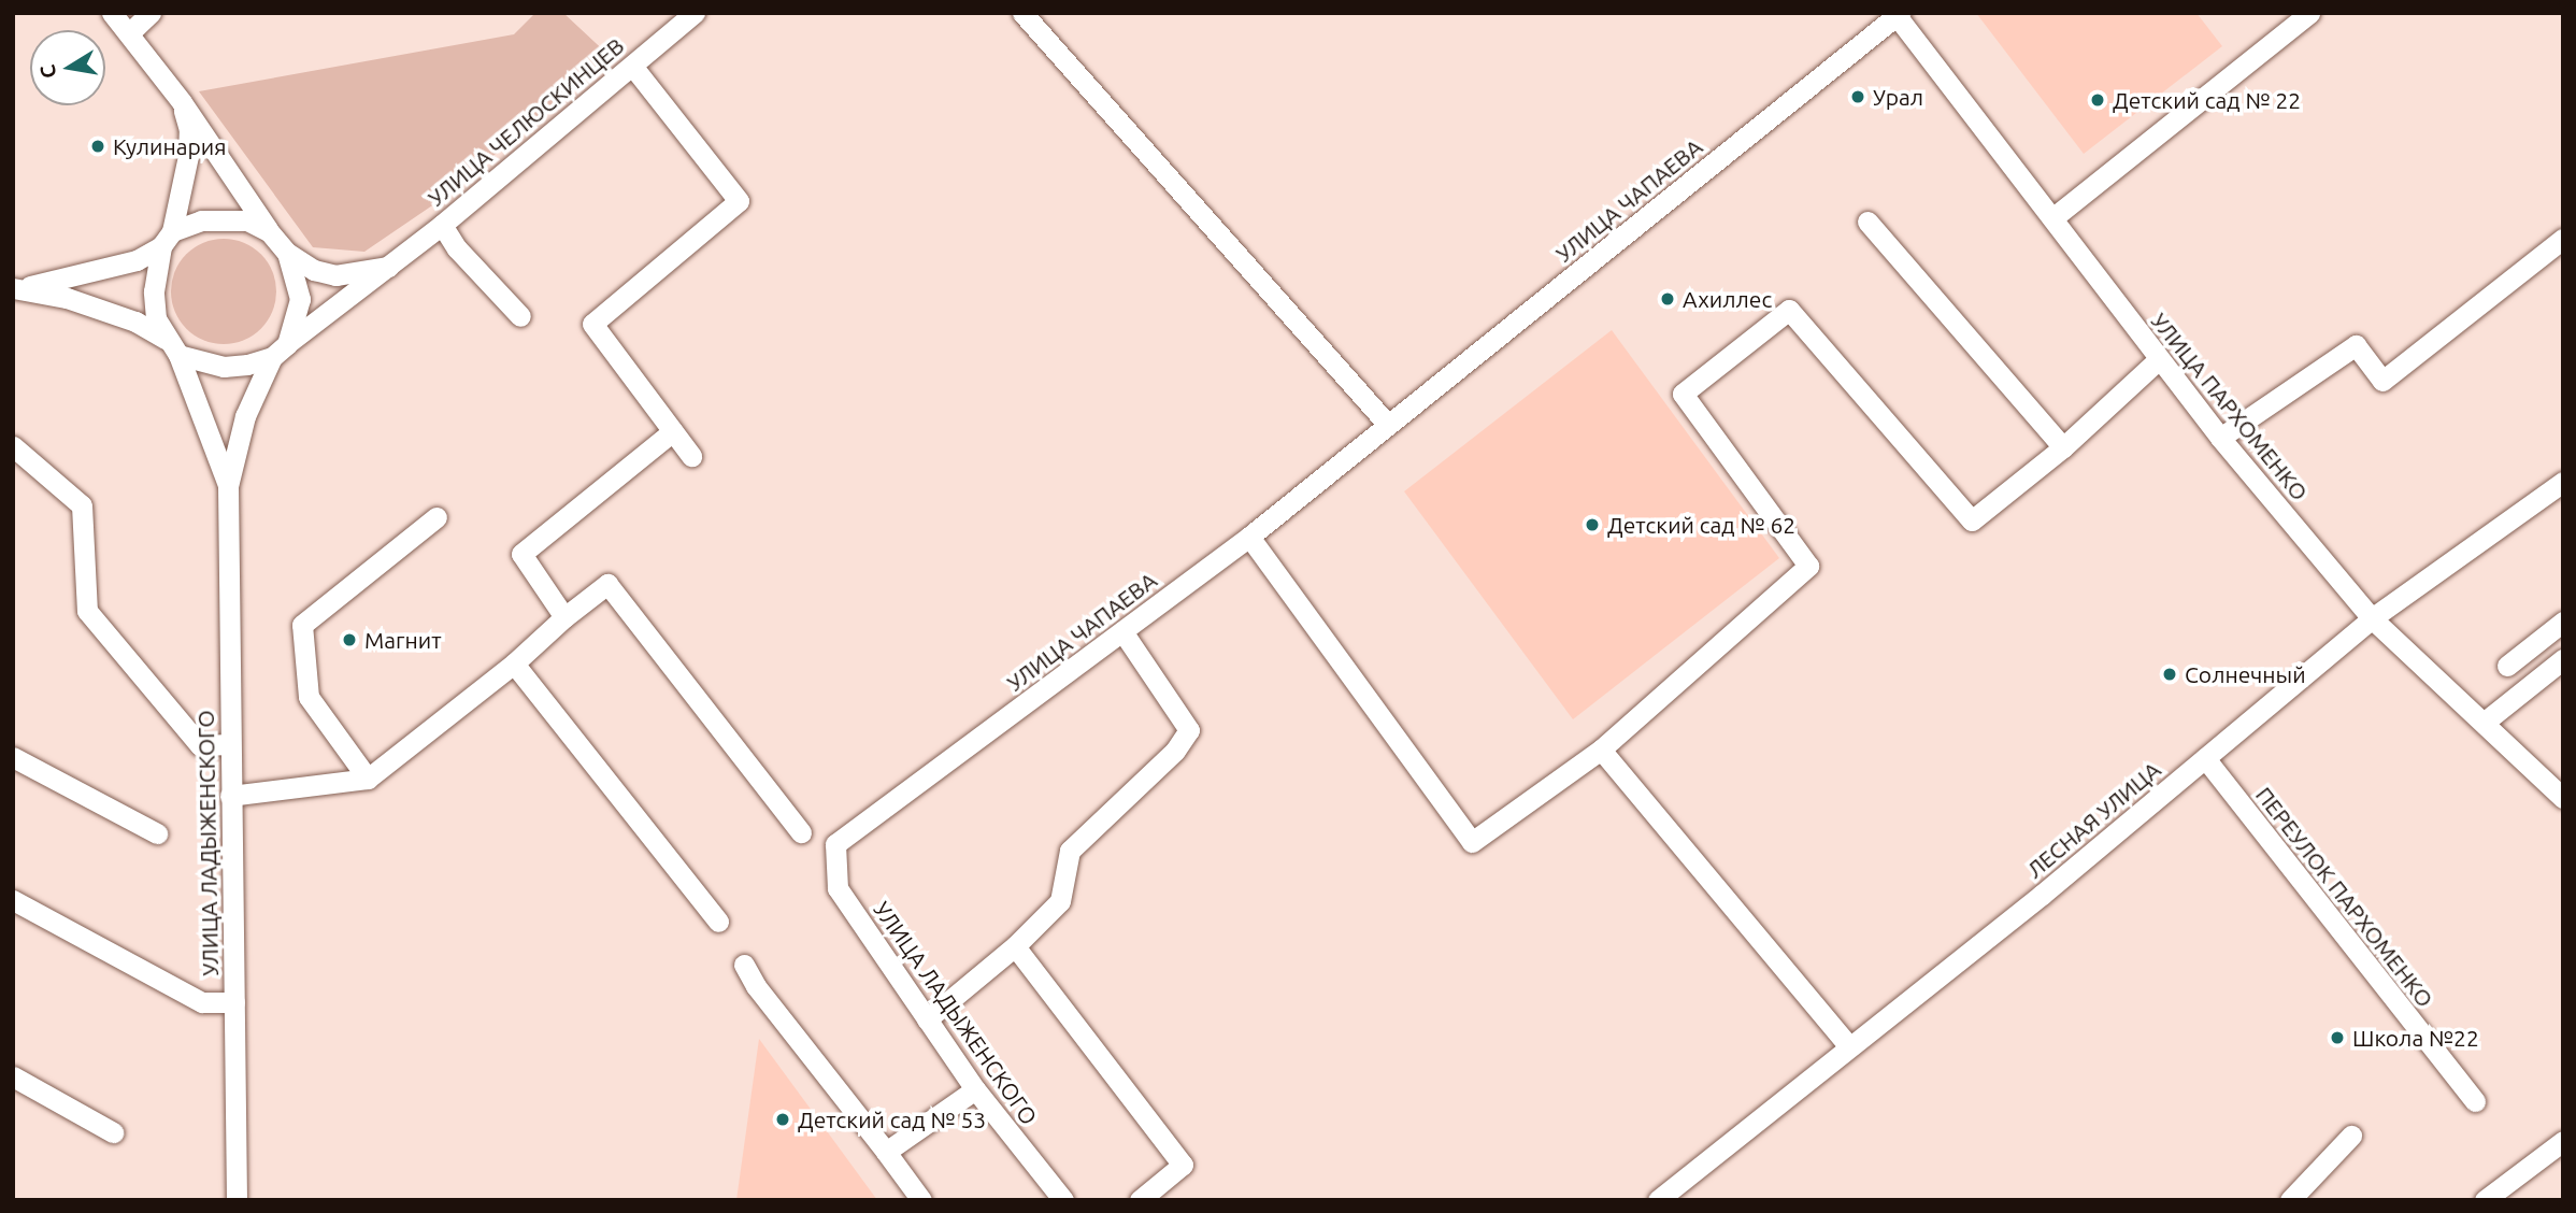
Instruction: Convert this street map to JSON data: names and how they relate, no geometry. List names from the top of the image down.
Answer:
{
  "streets": {
    "street": [
      "УЛИЦА ЧЕЛЮСКИНЦЕВ",
      "УЛИЦА ЧАПАЕВА",
      "УЛИЦА ПАРХОМЕНКО",
      "ЛЕСНАЯ УЛИЦА",
      "УЛИЦА ЛАДЫЖЕНСКОГО",
      "ПЕРЕУЛОК ПАРХОМЕНКО"
    ]
  },
  "crossings": [
    ["УЛИЦА ЧАПАЕВА", "УЛИЦА ПАРХОМЕНКО"],
    ["УЛИЦА ЧАПАЕВА", "УЛИЦА ЛАДЫЖЕНСКОГО"],
    ["УЛИЦА ПАРХОМЕНКО", "ЛЕСНАЯ УЛИЦА"],
    ["ЛЕСНАЯ УЛИЦА", "ПЕРЕУЛОК ПАРХОМЕНКО"]
  ],
  "places": [
    "Урал",
    "Детский сад № 22",
    "Кулинария",
    "Ахиллес",
    "Детский сад № 62",
    "Магнит",
    "Солнечный",
    "Школа №22",
    "Детский сад № 53"
  ],
  "north": "left"
}
